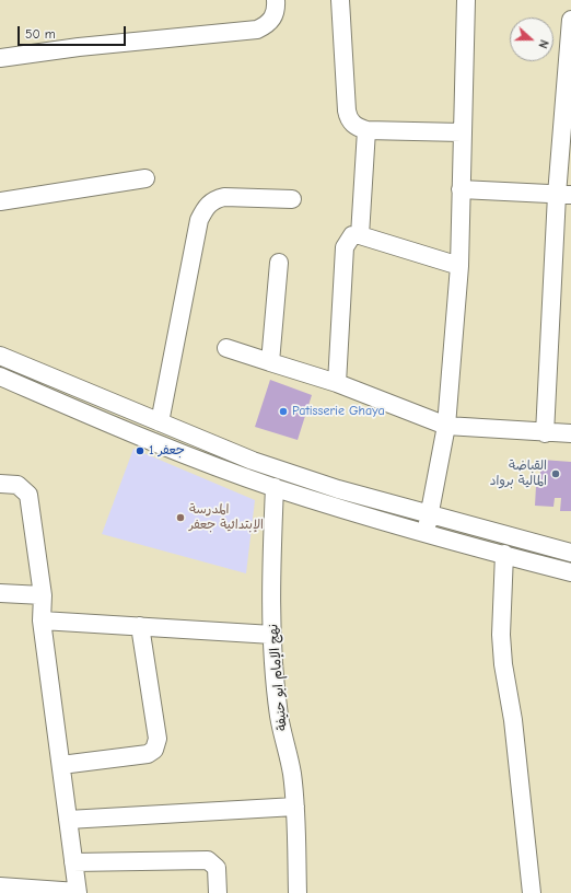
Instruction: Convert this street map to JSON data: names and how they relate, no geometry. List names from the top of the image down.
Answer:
{
  "streets": {
    "street": ["نهج الإمام ابو حنيفة"]
  },
  "places": [
    "Patisserie Ghaya",
    "جعفر 1",
    "القباضة المالية برواد",
    "المدرسة الإبتدائية جعفر"
  ],
  "scale_bar": "50 m",
  "north": "right"
}
